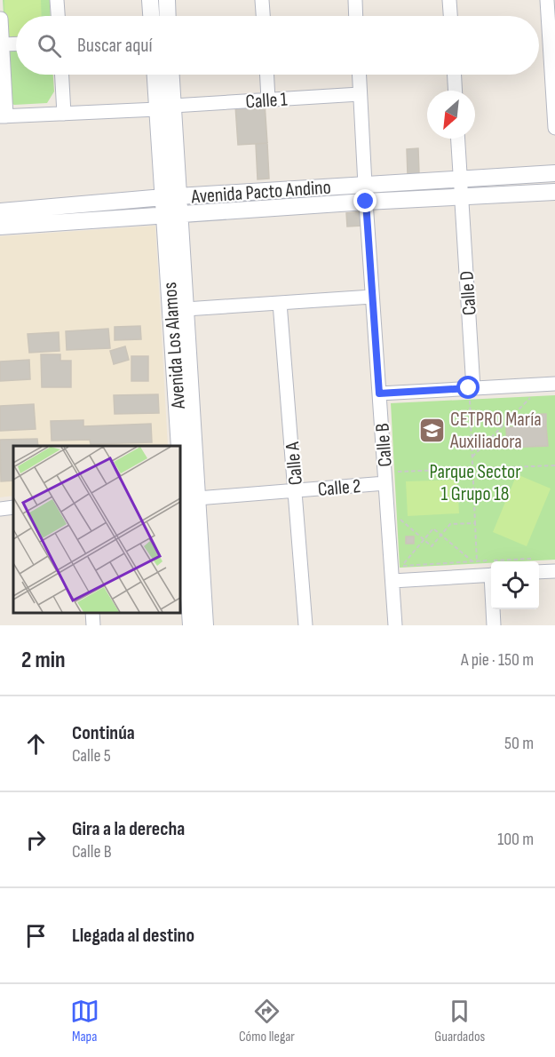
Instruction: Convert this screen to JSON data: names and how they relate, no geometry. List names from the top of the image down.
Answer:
{
  "streets": {
    "street": [
      "Calle 1",
      "Avenida Pacto Andino",
      "Calle D",
      "Avenida Los Alamos",
      "Calle B",
      "Calle A",
      "Calle 2"
    ]
  },
  "crossings": [
    ["Calle 1", "Avenida Los Alamos"],
    ["Avenida Pacto Andino", "Calle D"],
    ["Avenida Pacto Andino", "Avenida Los Alamos"],
    ["Avenida Pacto Andino", "Calle B"],
    ["Avenida Los Alamos", "Calle 2"],
    ["Calle B", "Calle 2"],
    ["Calle A", "Calle 2"]
  ],
  "parks": ["Parque Sector 1 Grupo 18"],
  "places": {
    "school or university": ["CETPRO María Auxiliadora"]
  },
  "north": "bottom left",
  "page": {
    "search": "Buscar aquí",
    "heading": ["2 min", "A pie · 150 m"],
    "list": [
      ["Continúa", "Calle 5", "50 m"],
      ["Gira a la derecha", "Calle B", "100 m"],
      "Llegada al destino"
    ],
    "nav": ["Mapa", "Cómo llegar", "Guardados"]
  }
}
